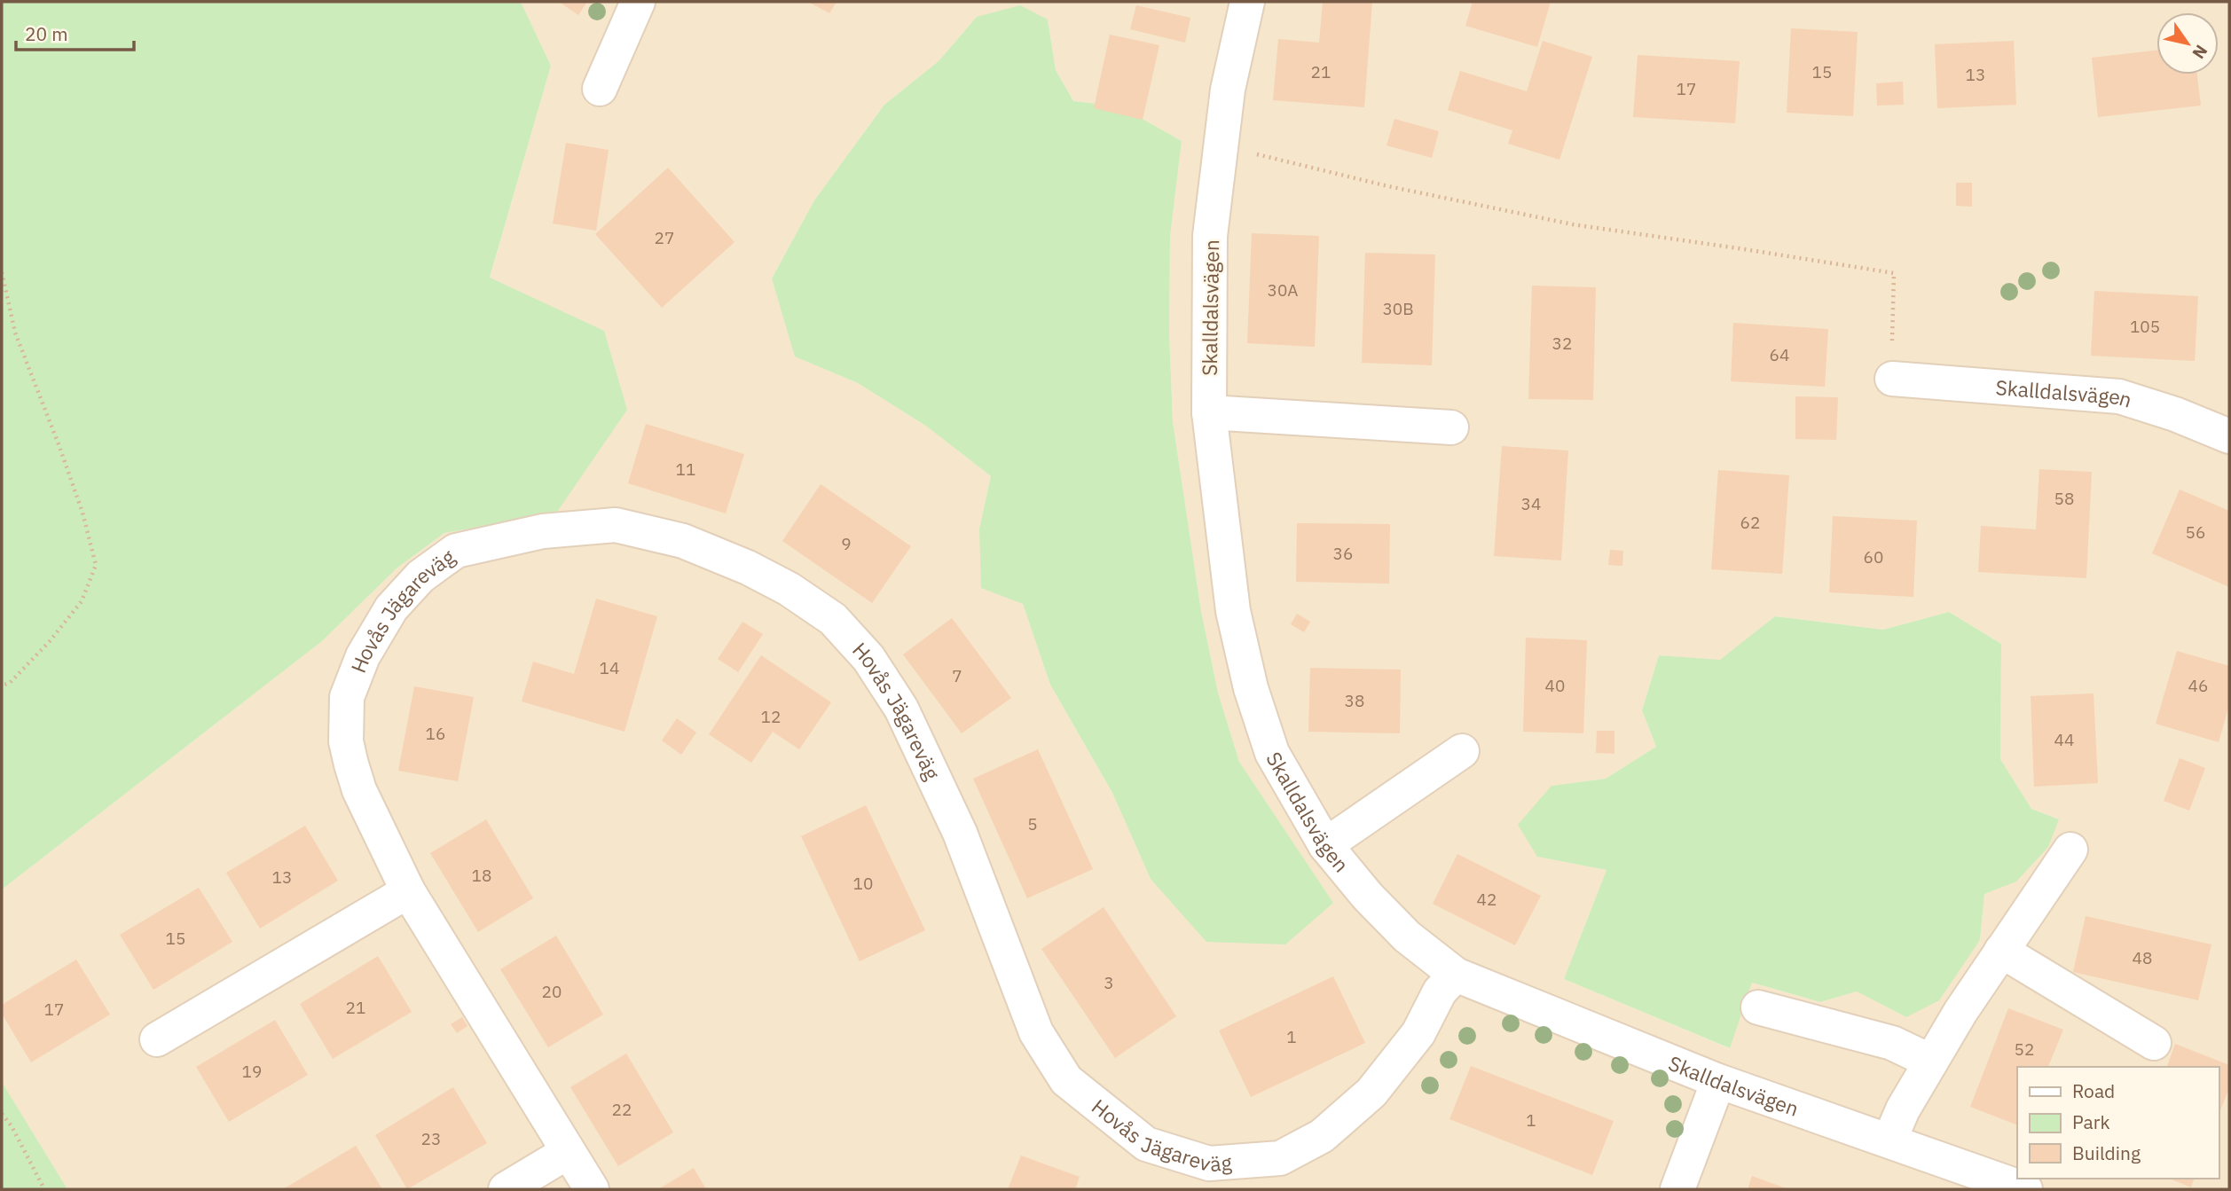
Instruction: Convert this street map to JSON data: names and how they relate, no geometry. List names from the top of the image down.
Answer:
{
  "streets": {
    "street": ["Skalldalsvägen", "Hovås Jägareväg"]
  },
  "crossings": [
    ["Skalldalsvägen", "Hovås Jägareväg"]
  ],
  "house_numbers": [
    "21",
    "15",
    "13",
    "17",
    "27",
    "30A",
    "30B",
    "105",
    "32",
    "64",
    "11",
    "58",
    "34",
    "62",
    "56",
    "9",
    "36",
    "60",
    "14",
    "7",
    "40",
    "46",
    "38",
    "12",
    "16",
    "44",
    "5",
    "18",
    "13",
    "10",
    "42",
    "15",
    "48",
    "3",
    "20",
    "21",
    "17",
    "1",
    "52",
    "19",
    "22",
    "1",
    "23"
  ],
  "legend": ["Road", "Park", "Building"],
  "scale_bar": "20 m",
  "north": "bottom right"
}
